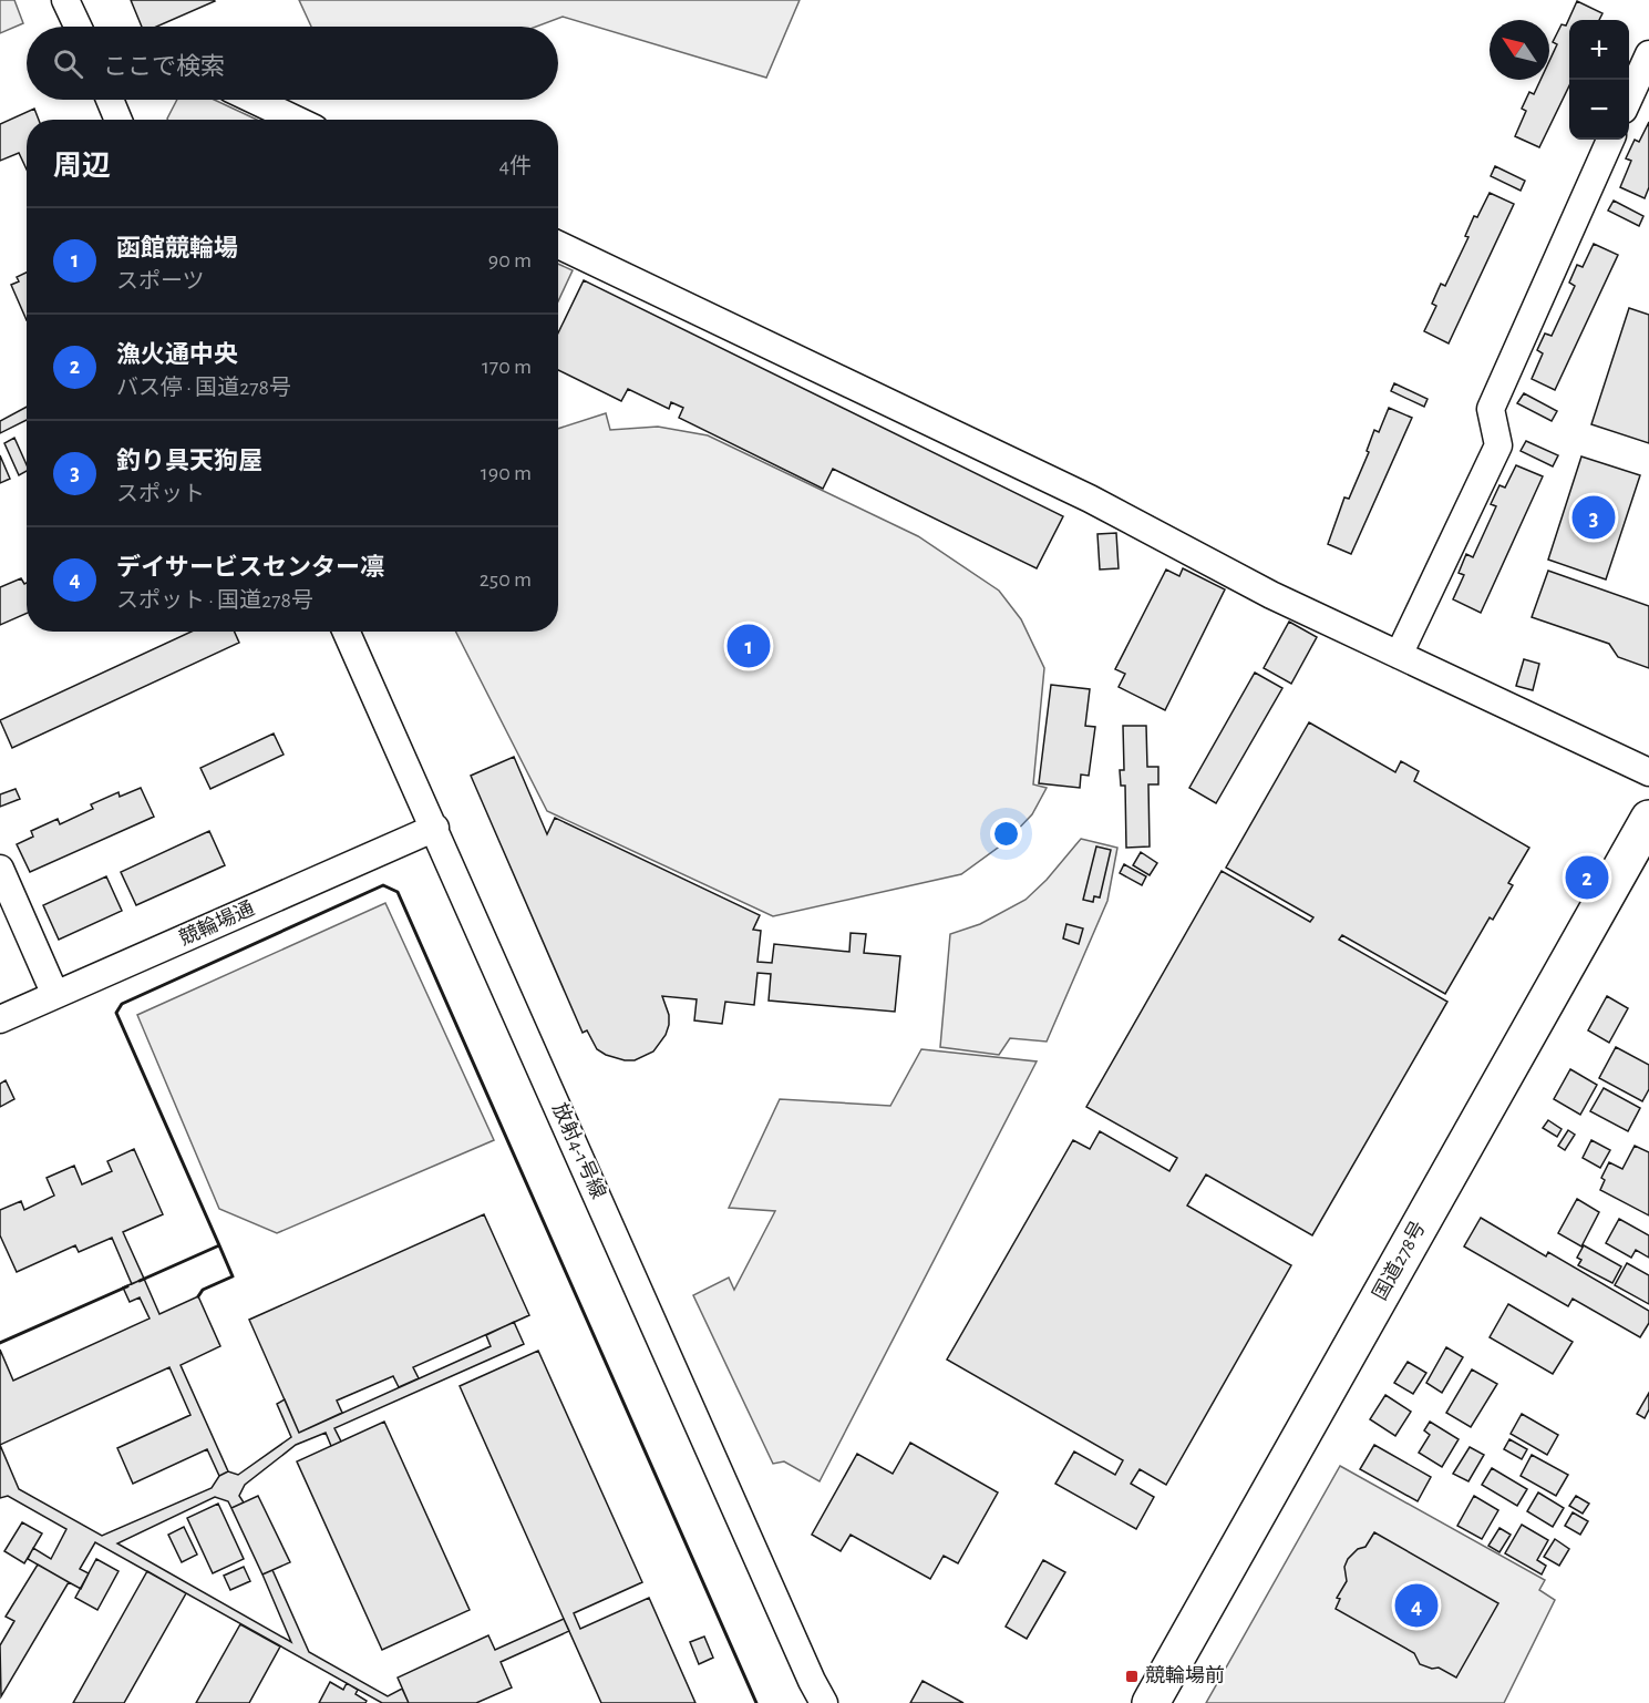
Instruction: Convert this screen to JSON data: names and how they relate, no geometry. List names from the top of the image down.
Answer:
{
  "streets": {
    "highway": ["国道278号"],
    "street": ["競輪場通", "放射4-1号線"]
  },
  "crossings": [
    ["競輪場通", "放射4-1号線"]
  ],
  "places": {
    "transit": ["競輪場前"]
  },
  "north": "top left",
  "page": {
    "map_buttons": ["+", "−"],
    "search": "ここで検索",
    "heading": ["周辺", "4件"],
    "list": [
      {
        "mark": "1",
        "name": "函館競輪場",
        "note": "スポーツ",
        "value": "90 m"
      },
      {
        "mark": "2",
        "name": "漁火通中央",
        "note": "バス停 · 国道278号",
        "value": "170 m"
      },
      {
        "mark": "3",
        "name": "釣り具天狗屋",
        "note": "スポット",
        "value": "190 m"
      },
      {
        "mark": "4",
        "name": "デイサービスセンター凛",
        "note": "スポット · 国道278号",
        "value": "250 m"
      }
    ],
    "pins": [
      "3",
      "1",
      "2",
      "4"
    ]
  }
}
